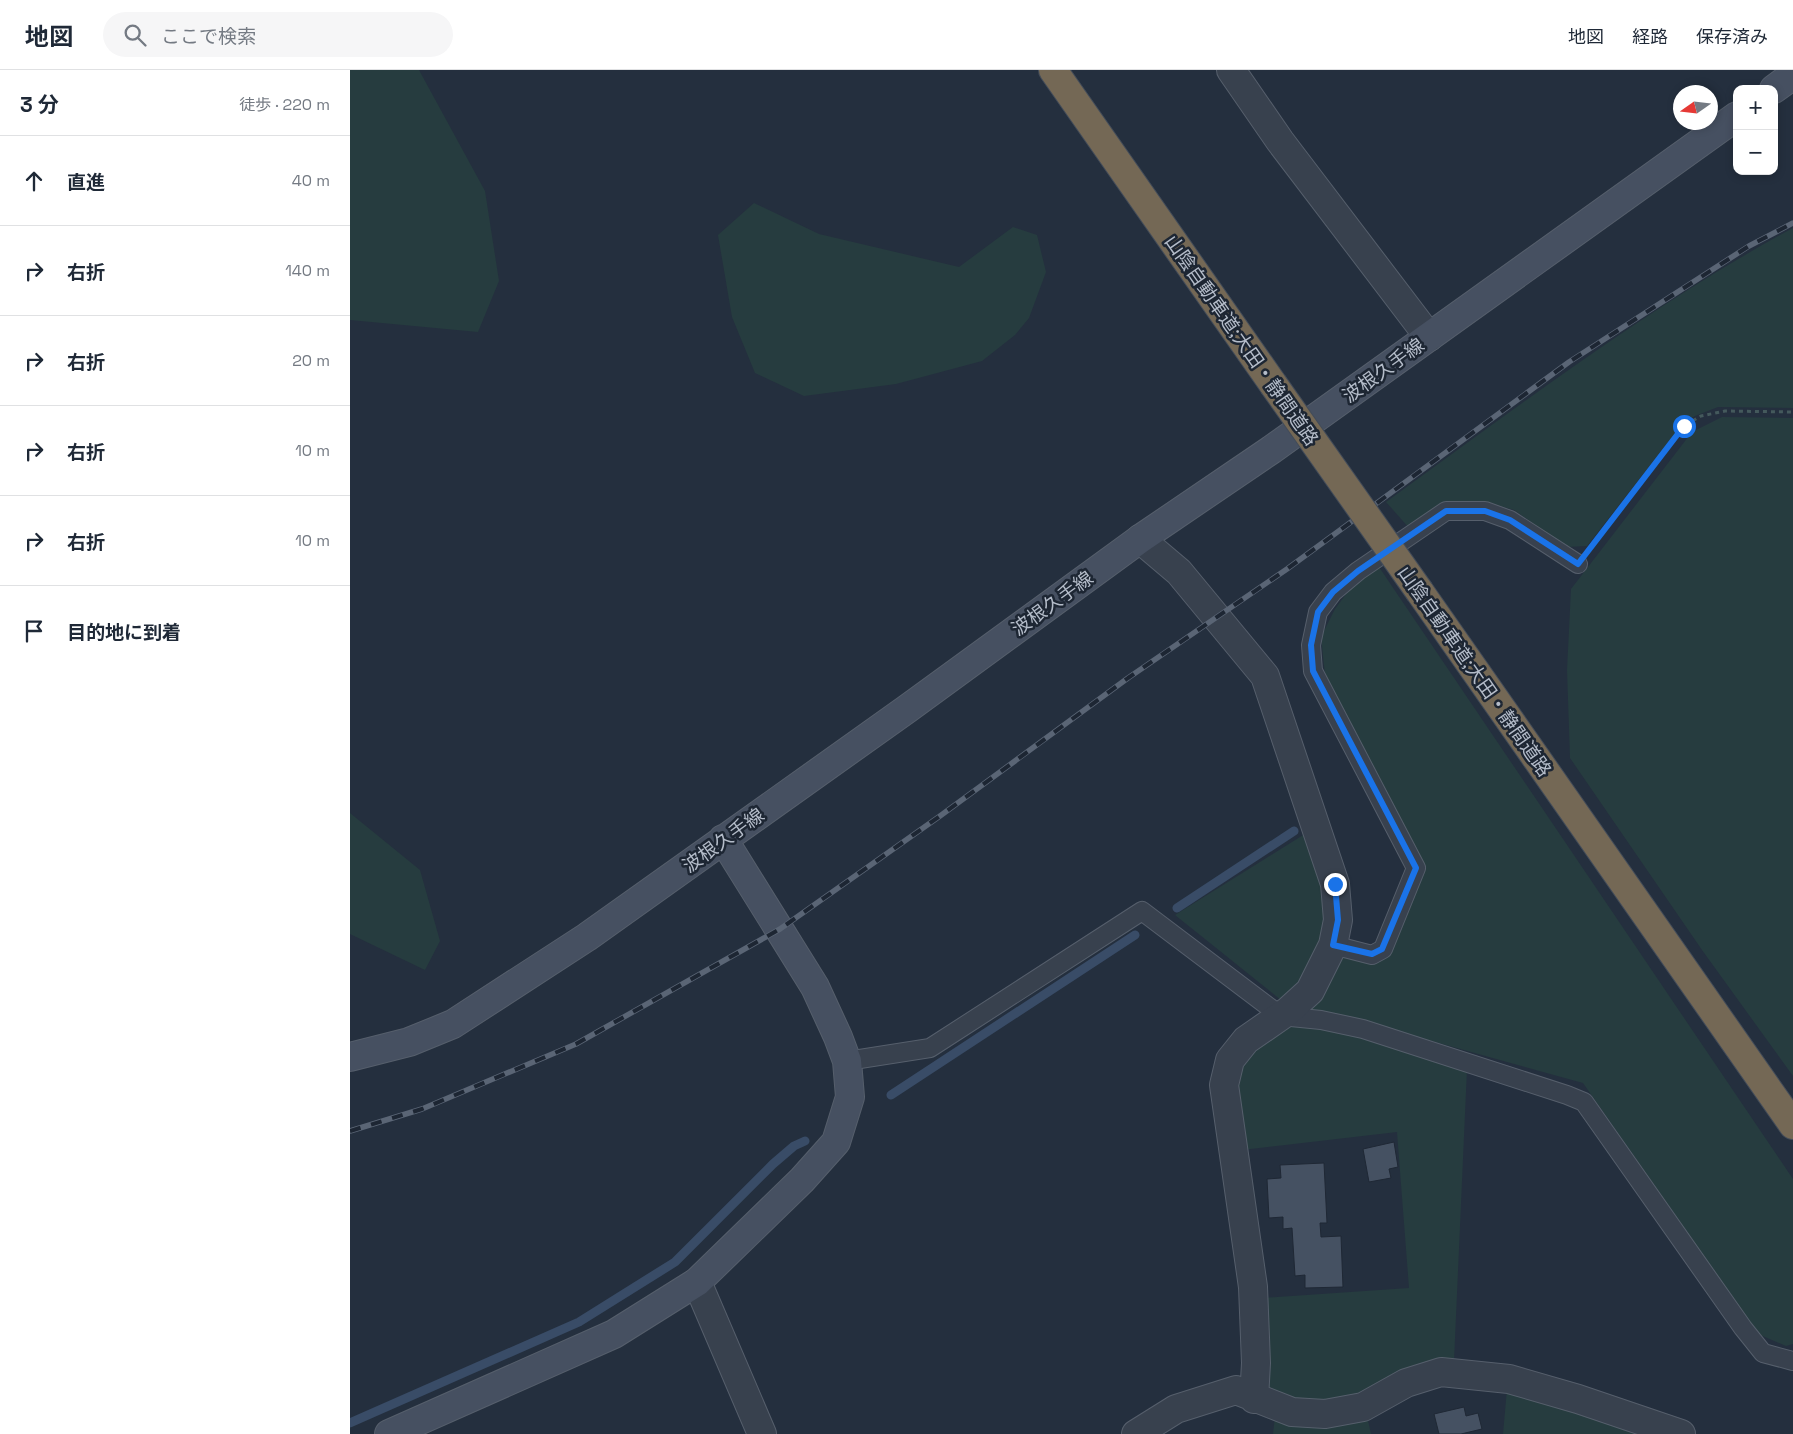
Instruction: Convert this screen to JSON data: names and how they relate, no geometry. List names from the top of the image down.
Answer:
{
  "streets": {
    "highway": ["山陰自動車道;大田・静間道路"],
    "main road": ["波根久手線"]
  },
  "north": "left",
  "page": {
    "header": "地図",
    "search": "ここで検索",
    "nav": ["地図", "経路", "保存済み"],
    "heading": ["3 分", "徒歩 · 220 m"],
    "map_buttons": ["+", "−"],
    "list": [
      ["直進", "40 m"],
      ["右折", "140 m"],
      ["右折", "20 m"],
      ["右折", "10 m"],
      ["右折", "10 m"],
      "目的地に到着"
    ]
  }
}
